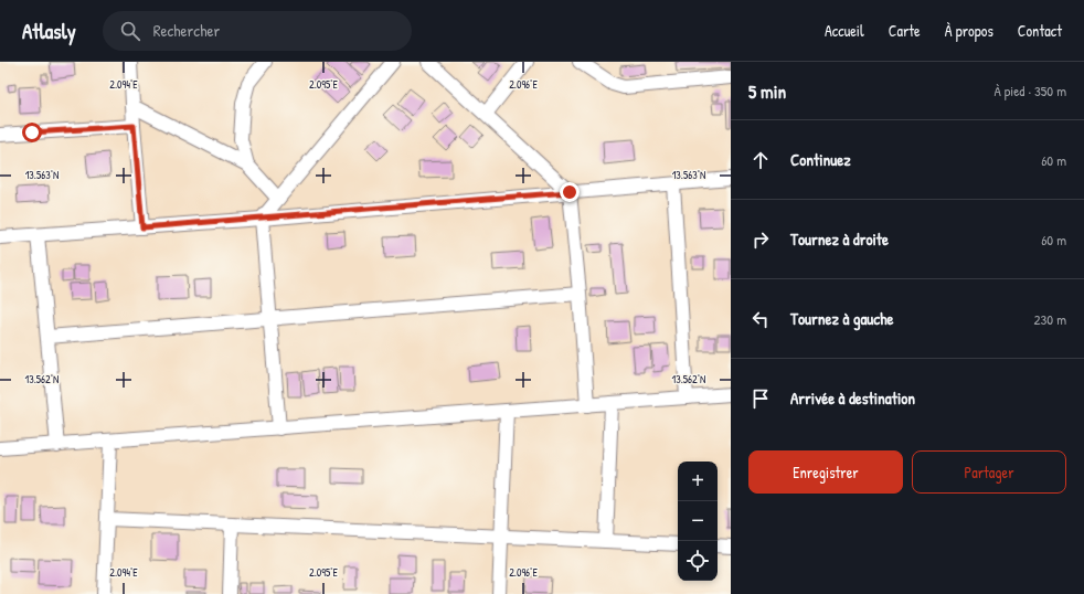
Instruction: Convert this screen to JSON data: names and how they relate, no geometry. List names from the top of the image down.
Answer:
{
  "page": {
    "header": "Atlasly",
    "search": "Rechercher",
    "nav": [
      "Accueil",
      "Carte",
      "À propos",
      "Contact"
    ],
    "heading": ["5 min", "À pied · 350 m"],
    "list": [
      ["Continuez", "60 m"],
      ["Tournez à droite", "60 m"],
      ["Tournez à gauche", "230 m"],
      "Arrivée à destination"
    ],
    "buttons": ["Enregistrer", "Partager"],
    "map_buttons": ["+", "−"]
  },
  "coordinates": [
    "2.094°E",
    "2.095°E",
    "2.096°E",
    "13.563°N",
    "13.562°N"
  ]
}
